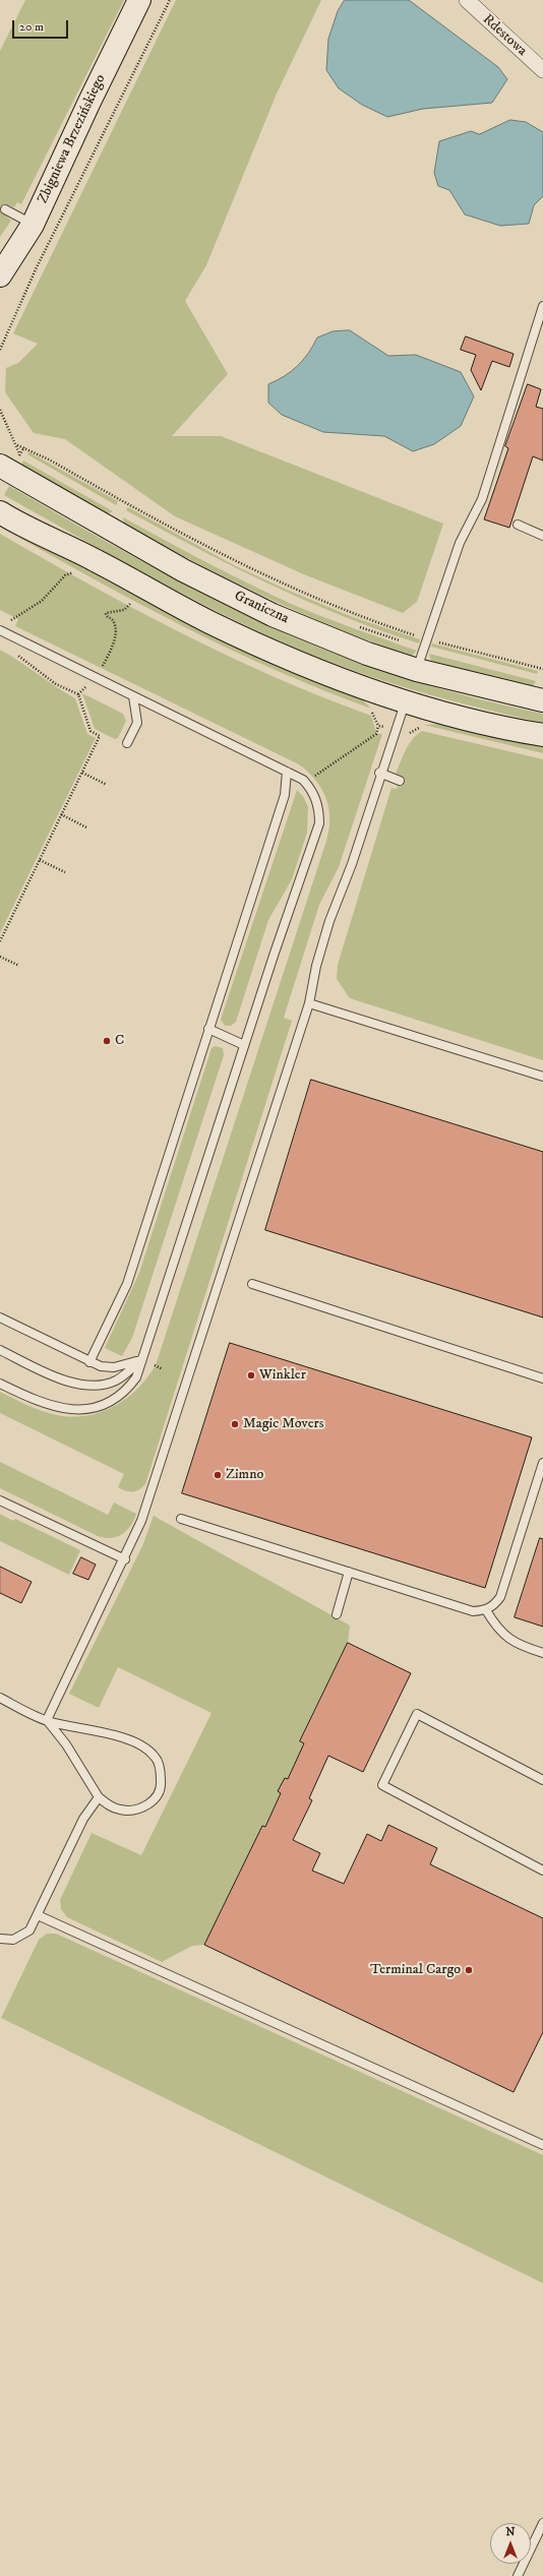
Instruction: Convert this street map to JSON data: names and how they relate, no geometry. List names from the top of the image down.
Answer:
{
  "streets": {
    "main road": ["Zbigniewa Brzezińskiego", "Graniczna"],
    "street": ["Rdestowa"]
  },
  "places": [
    "C",
    "Winkler",
    "Magic Movers",
    "Zimno",
    "Terminal Cargo"
  ],
  "scale_bar": "20 m",
  "north": "top"
}
